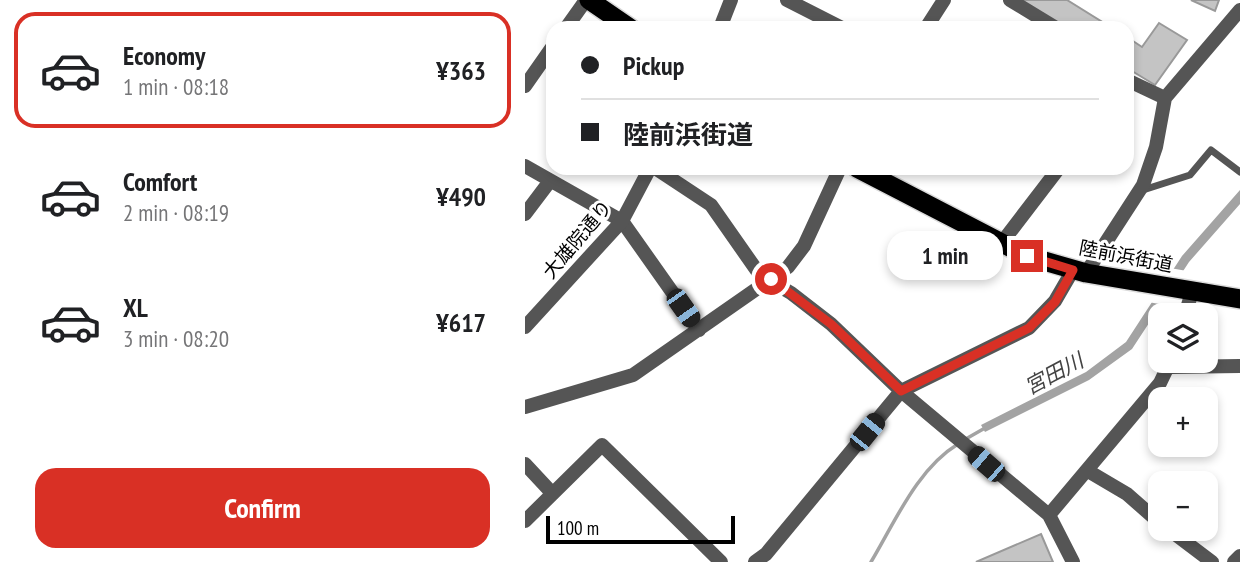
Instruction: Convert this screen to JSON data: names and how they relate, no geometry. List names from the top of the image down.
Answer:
{
  "streets": {
    "highway": ["陸前浜街道"],
    "street": ["大雄院通り"]
  },
  "water": ["宮田川"],
  "scale_bar": "100 m",
  "page": {
    "list": [
      {
        "name": "Economy",
        "note": "1 min · 08:18",
        "value": "¥363"
      },
      {
        "name": "Comfort",
        "note": "2 min · 08:19",
        "value": "¥490"
      },
      {
        "name": "XL",
        "note": "3 min · 08:20",
        "value": "¥617"
      }
    ],
    "banner": ["Pickup", "陸前浜街道"],
    "bubble": "1 min",
    "map_buttons": ["+", "−"],
    "buttons": "Confirm",
    "scale": "100 m"
  }
}
